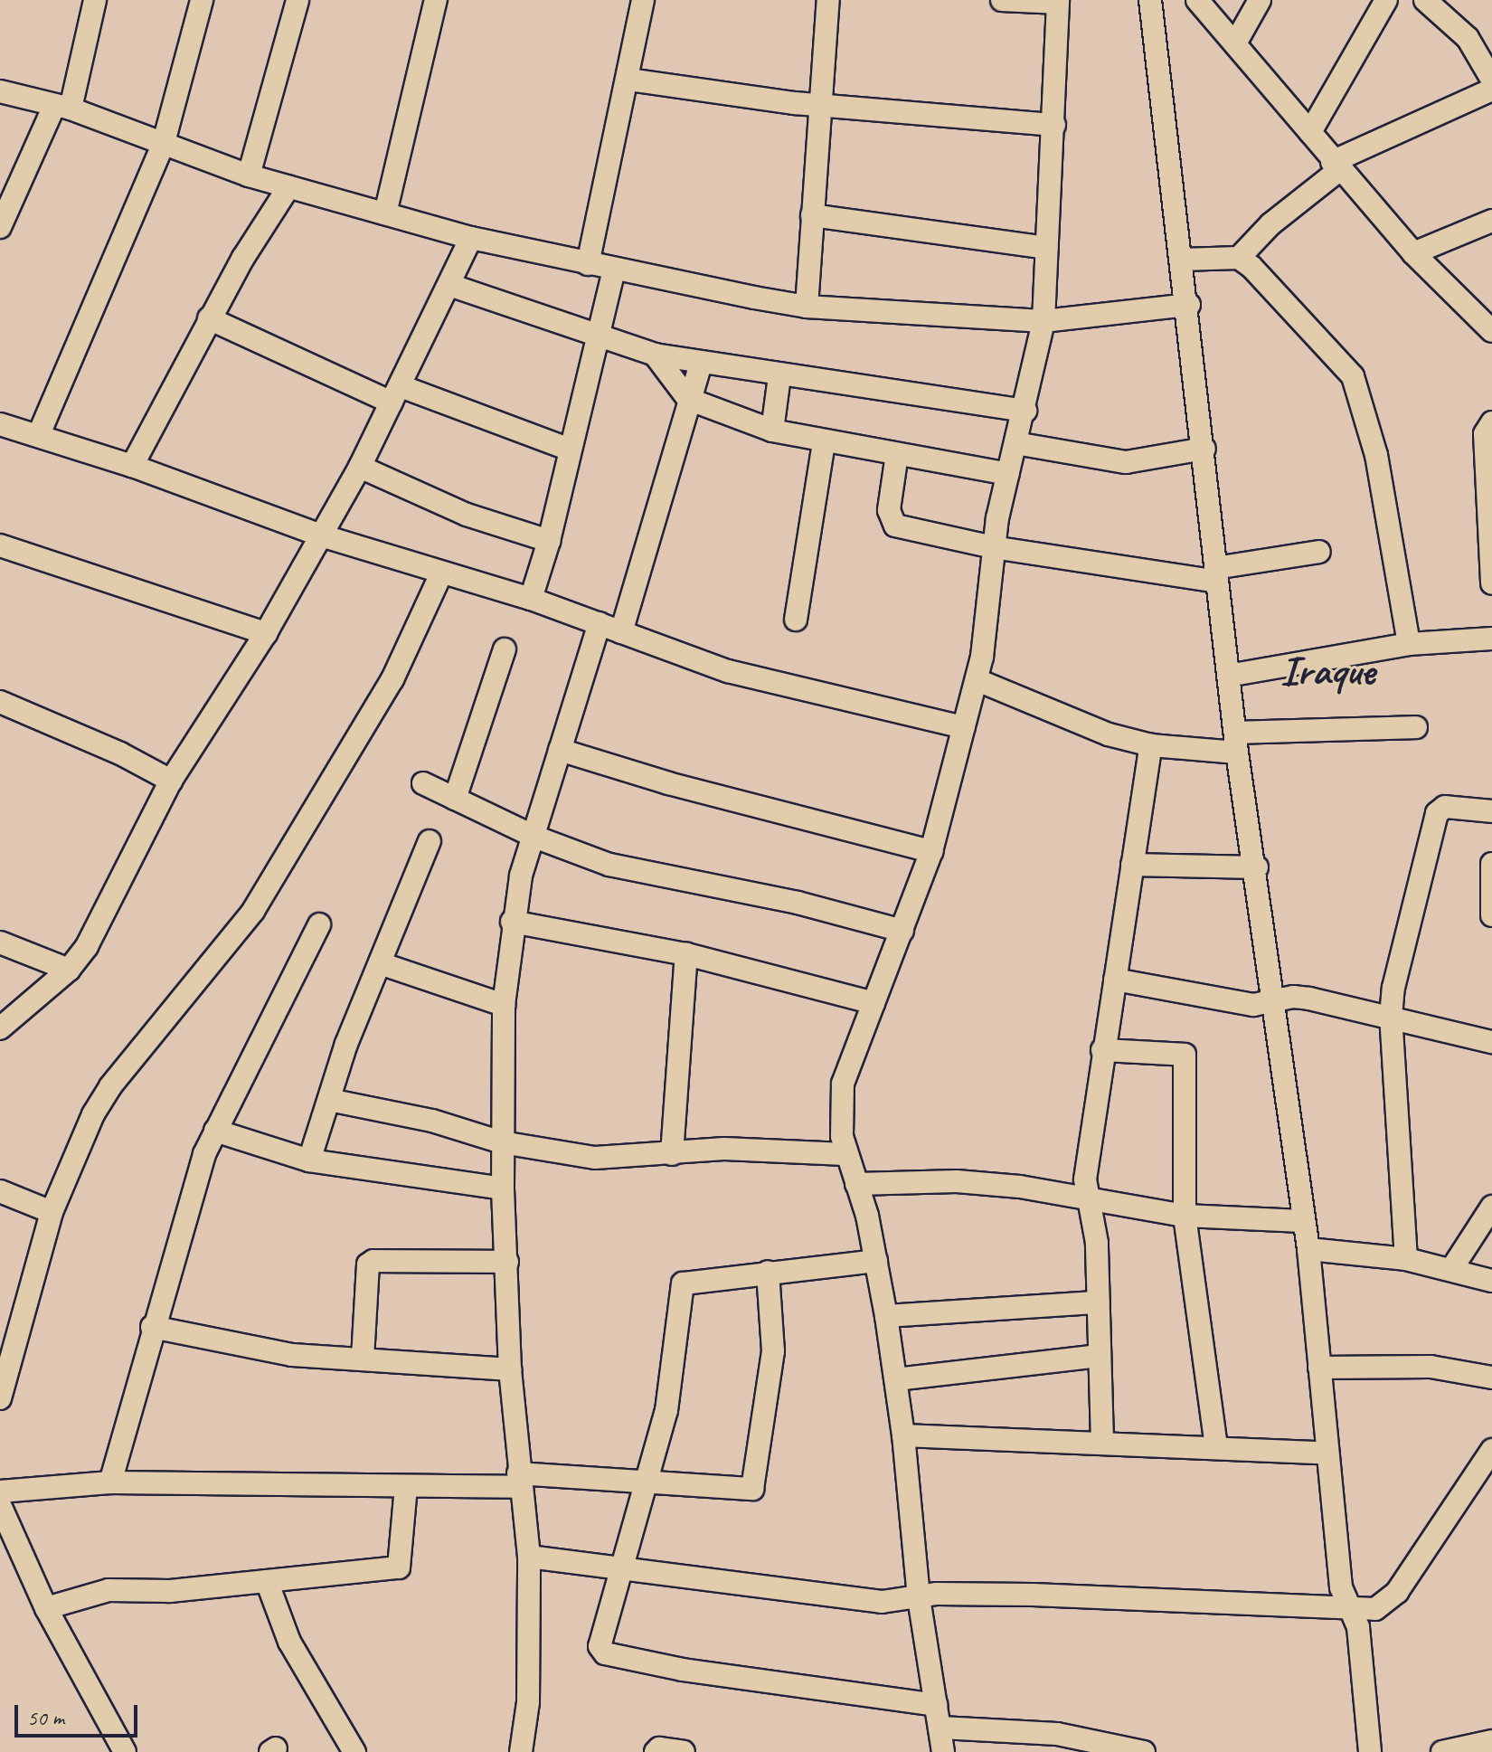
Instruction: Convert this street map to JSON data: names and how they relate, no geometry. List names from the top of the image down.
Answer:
{
  "districts": ["Iraque"],
  "scale_bar": "50 m"
}
